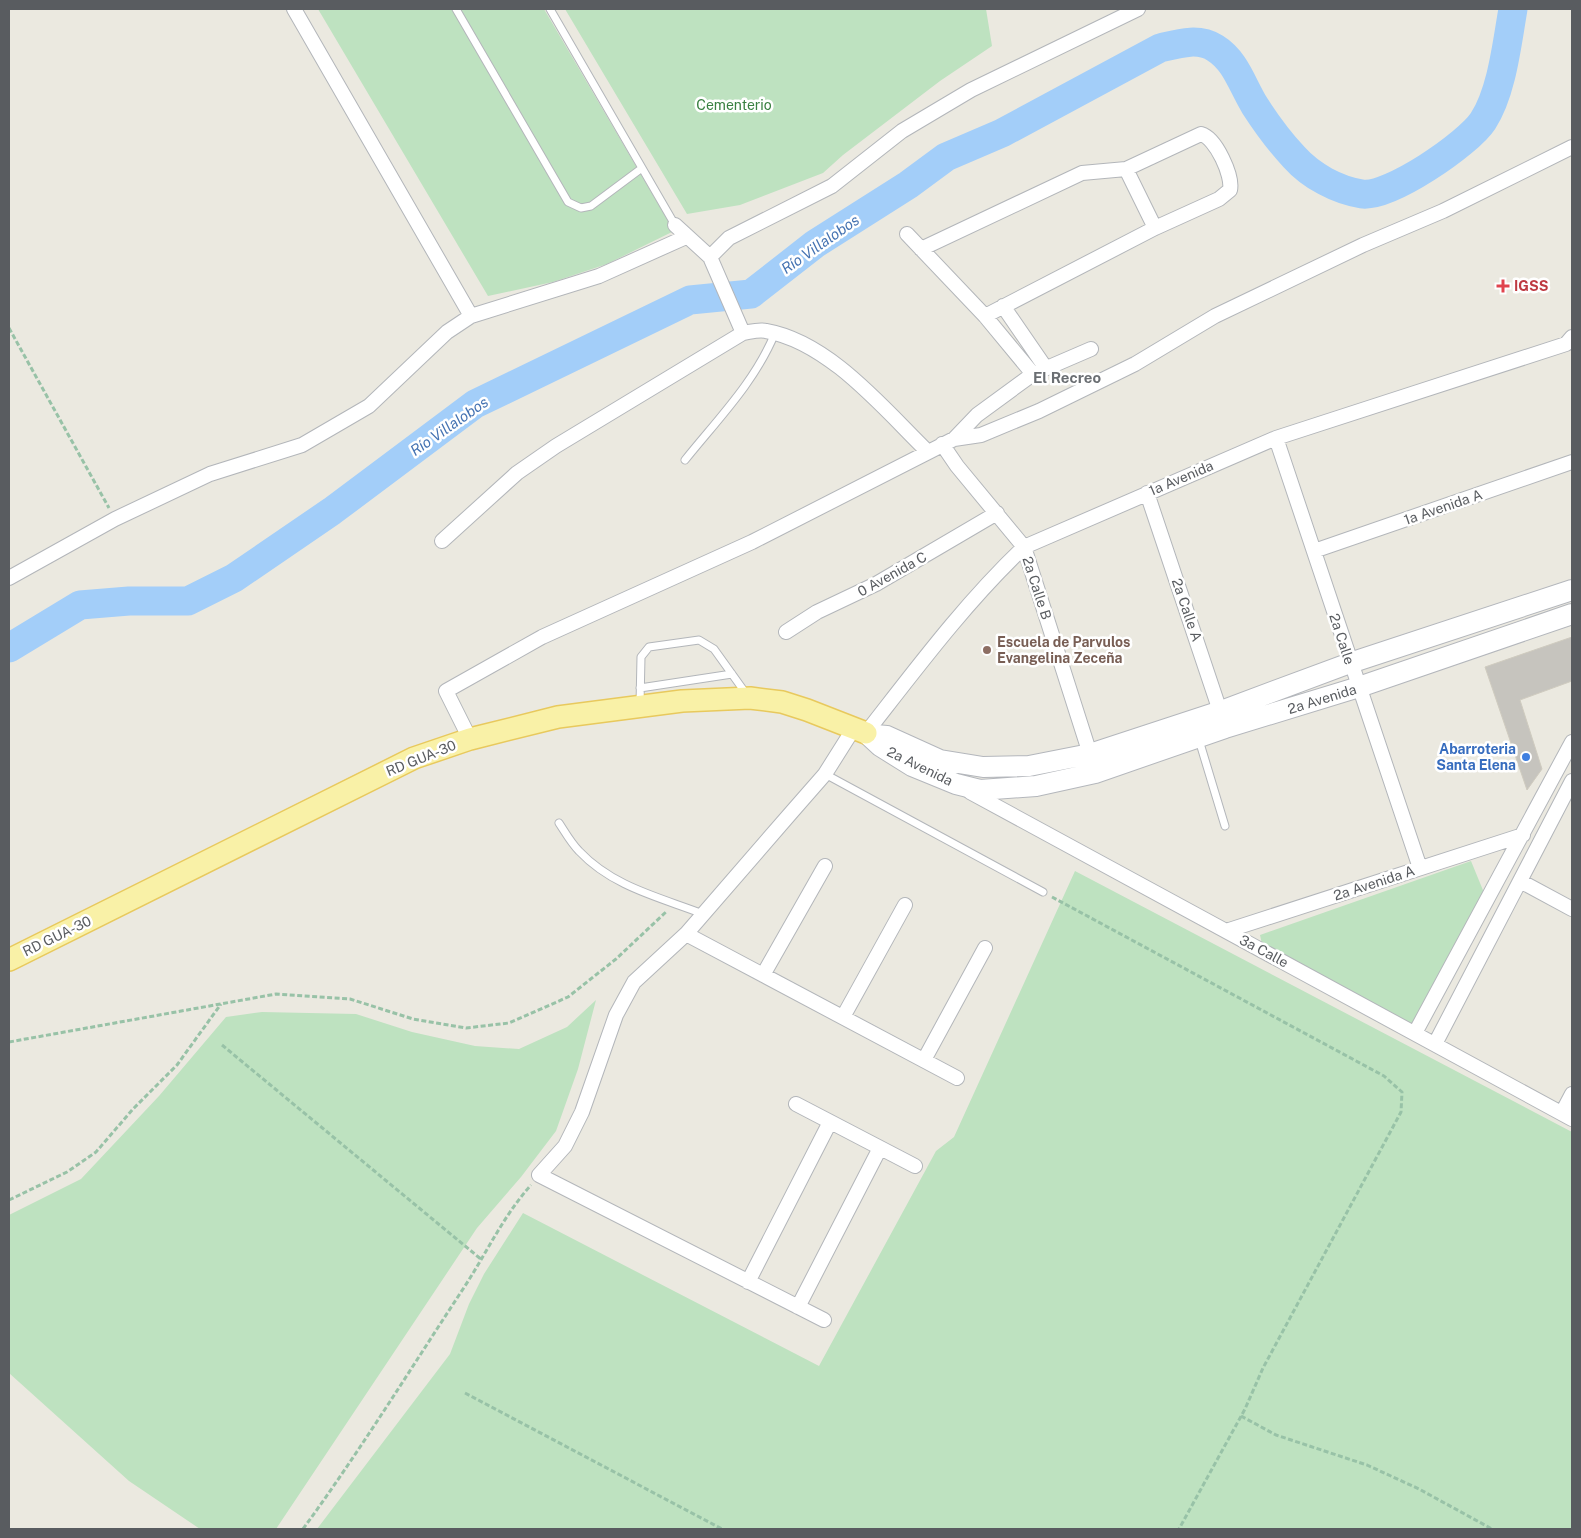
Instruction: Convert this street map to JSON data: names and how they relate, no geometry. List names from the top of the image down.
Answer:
{
  "streets": {
    "main road": ["RD GUA-30"],
    "street": [
      "1a Avenida",
      "1a Avenida A",
      "0 Avenida C",
      "2a Calle B",
      "2a Calle A",
      "2a Calle",
      "2a Avenida",
      "2a Avenida A",
      "3a Calle"
    ]
  },
  "crossings": [
    ["1a Avenida", "2a Calle B"],
    ["1a Avenida", "2a Calle A"],
    ["1a Avenida", "2a Calle"],
    ["1a Avenida", "2a Avenida"],
    ["1a Avenida", "RD GUA-30"],
    ["1a Avenida A", "2a Calle"],
    ["0 Avenida C", "2a Calle B"],
    ["2a Calle B", "2a Avenida"],
    ["2a Calle A", "2a Avenida"],
    ["2a Calle", "2a Avenida"],
    ["2a Calle", "2a Avenida A"],
    ["2a Avenida", "RD GUA-30"],
    ["2a Avenida", "3a Calle"],
    ["2a Avenida A", "3a Calle"]
  ],
  "districts": ["El Recreo"],
  "water": ["Río Villalobos"],
  "parks": ["Cementerio"],
  "places": {
    "health": ["IGSS"],
    "other": ["Escuela de Parvulos Evangelina Zeceña", "Abarroteria Santa Elena"]
  }
}
